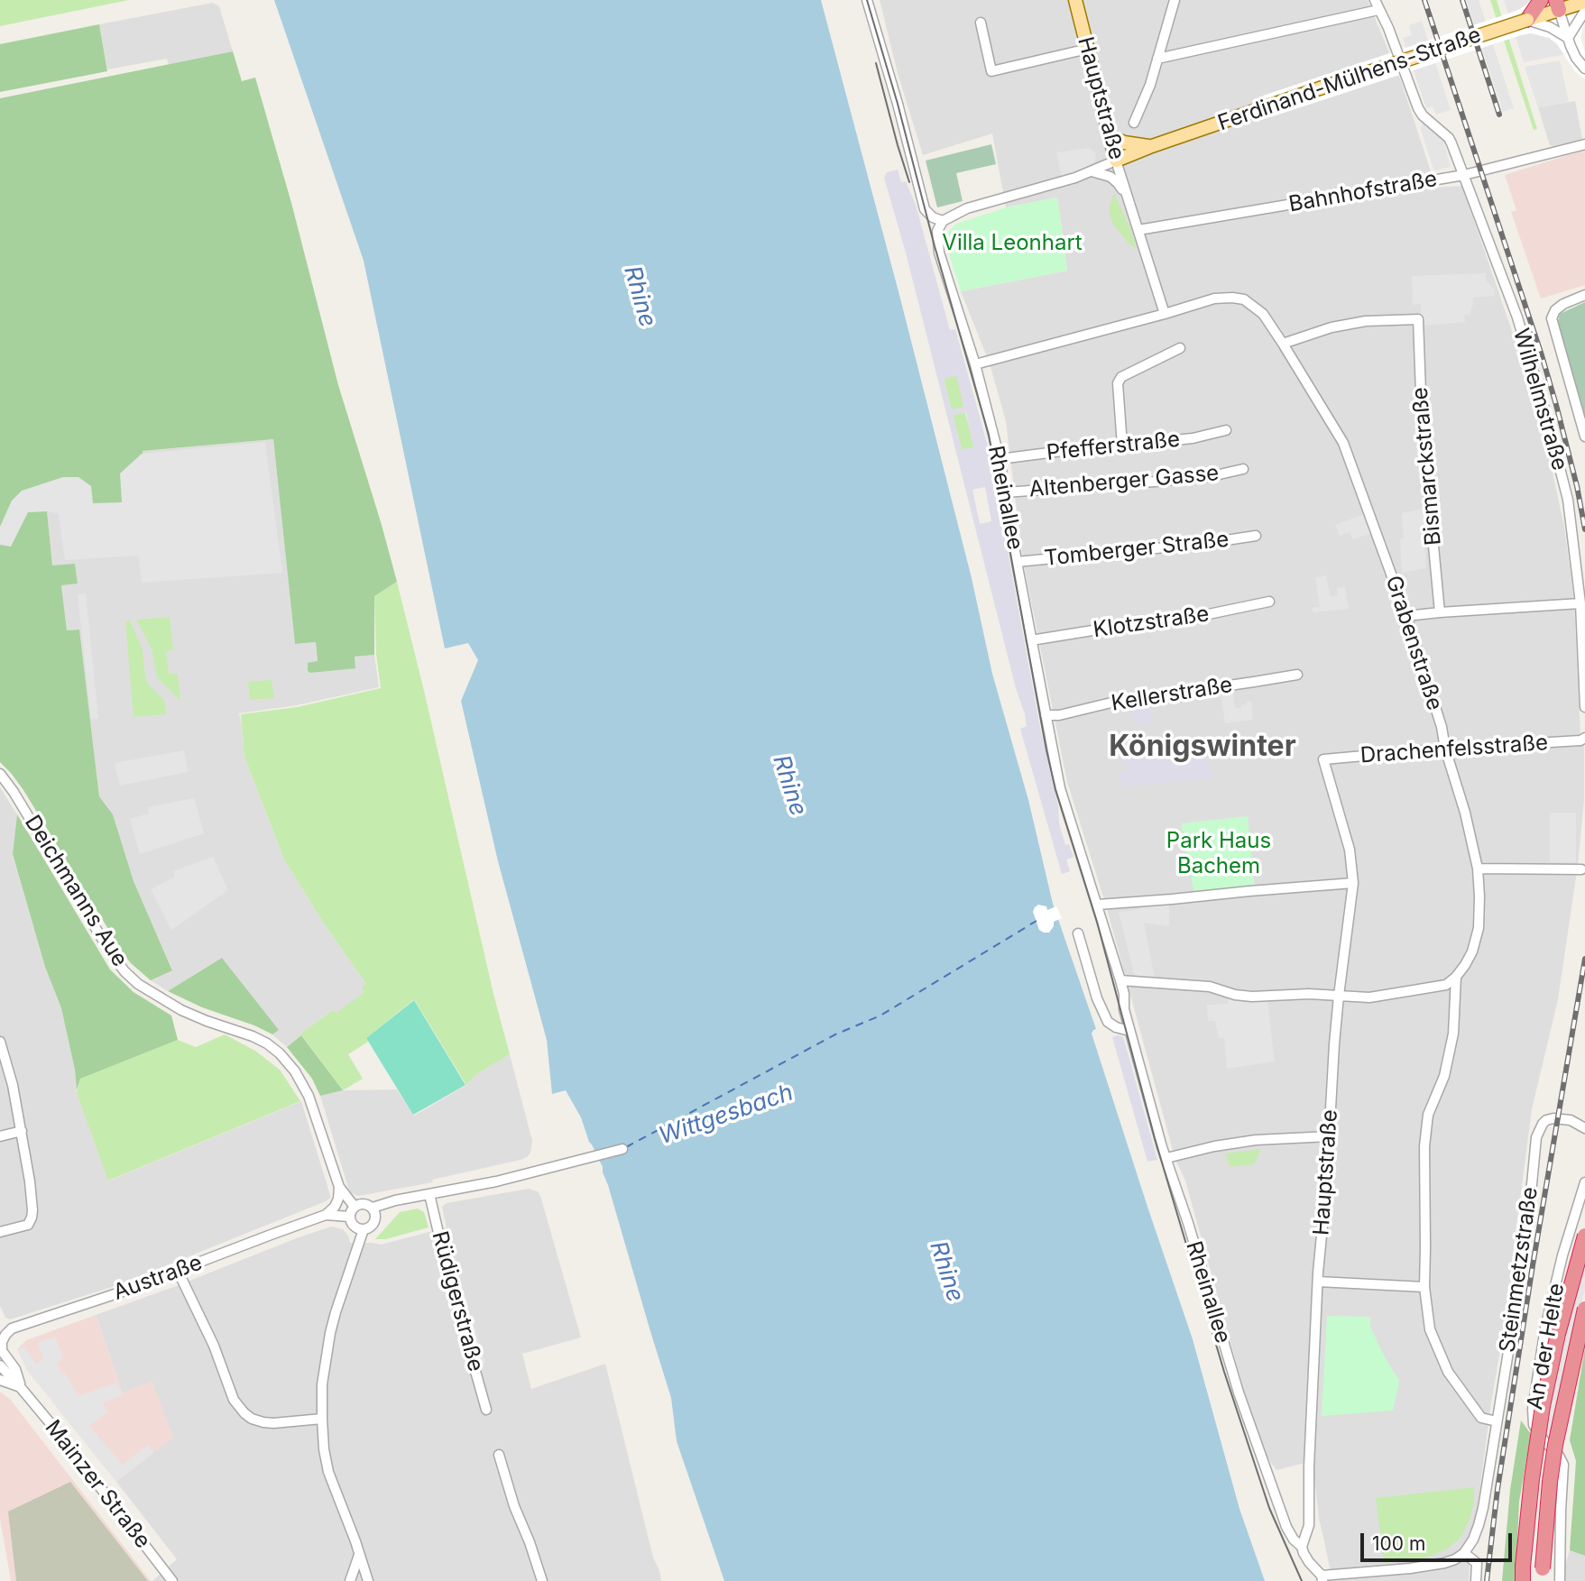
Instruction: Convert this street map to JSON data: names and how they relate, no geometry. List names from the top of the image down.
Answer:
{
  "streets": {
    "main road": ["Ferdinand-Mülhens-Straße", "Hauptstraße"],
    "street": [
      "Bahnhofstraße",
      "Wilhelmstraße",
      "Pfefferstraße",
      "Bismarckstraße",
      "Altenberger Gasse",
      "Rheinallee",
      "Tomberger Straße",
      "Klotzstraße",
      "Grabenstraße",
      "Kellerstraße",
      "Drachenfelsstraße",
      "Deichmanns Aue",
      "Steinmetzstraße",
      "Austraße",
      "Rüdigerstraße",
      "An der Helte",
      "Mainzer Straße"
    ]
  },
  "crossings": [
    ["Ferdinand-Mülhens-Straße", "Hauptstraße"],
    ["Hauptstraße", "Bahnhofstraße"],
    ["Hauptstraße", "Rheinallee"],
    ["Hauptstraße", "Grabenstraße"],
    ["Hauptstraße", "Drachenfelsstraße"],
    ["Bahnhofstraße", "Wilhelmstraße"],
    ["Pfefferstraße", "Rheinallee"],
    ["Bismarckstraße", "Grabenstraße"],
    ["Altenberger Gasse", "Rheinallee"],
    ["Rheinallee", "Tomberger Straße"],
    ["Rheinallee", "Klotzstraße"],
    ["Rheinallee", "Grabenstraße"],
    ["Rheinallee", "Kellerstraße"],
    ["Grabenstraße", "Drachenfelsstraße"],
    ["Deichmanns Aue", "Austraße"]
  ],
  "districts": ["Königswinter"],
  "water": ["Rhine", "Wittgesbach"],
  "parks": ["Villa Leonhart", "Park Haus Bachem"],
  "scale_bar": "100 m"
}
